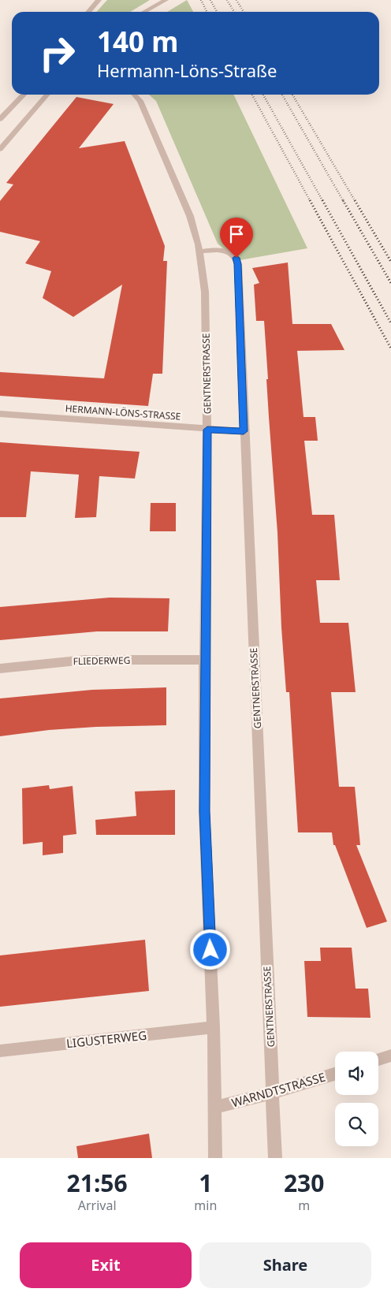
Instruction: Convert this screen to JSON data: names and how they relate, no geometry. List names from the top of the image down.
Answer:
{
  "streets": {
    "street": [
      "GENTNERSTRASSE",
      "HERMANN-LÖNS-STRASSE",
      "FLIEDERWEG",
      "LIGUSTERWEG",
      "WARNDTSTRASSE"
    ]
  },
  "crossings": [
    ["GENTNERSTRASSE", "HERMANN-LÖNS-STRASSE"],
    ["GENTNERSTRASSE", "FLIEDERWEG"],
    ["GENTNERSTRASSE", "LIGUSTERWEG"],
    ["GENTNERSTRASSE", "WARNDTSTRASSE"]
  ],
  "page": {
    "turn": ["140 m", "Hermann-Löns-Straße"],
    "eta": [
      "21:56",
      "Arrival",
      "1",
      "min",
      "230",
      "m"
    ],
    "buttons": ["Exit", "Share"]
  }
}
